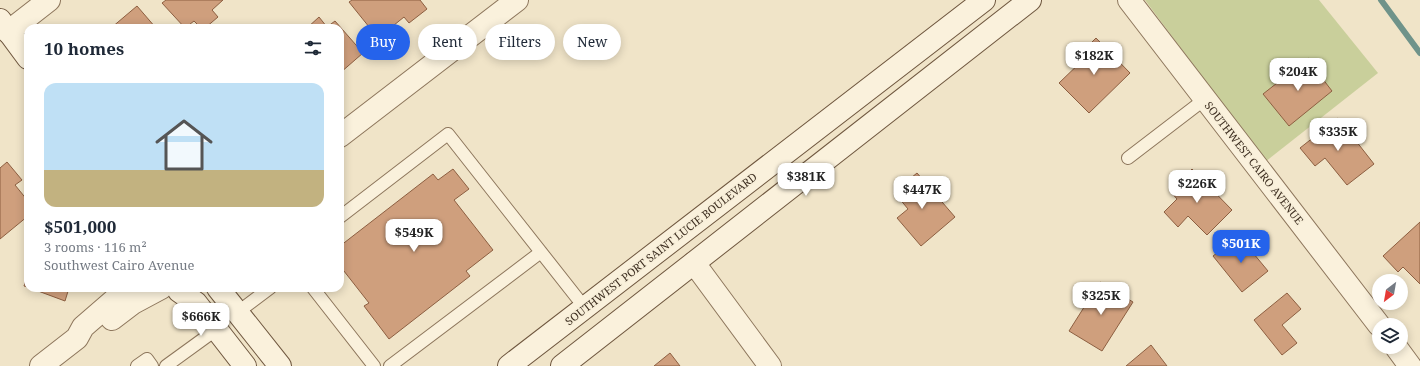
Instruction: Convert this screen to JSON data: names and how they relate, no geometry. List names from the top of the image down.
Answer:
{
  "streets": {
    "street": ["SOUTHWEST CAIRO AVENUE", "SOUTHWEST PORT SAINT LUCIE BOULEVARD"]
  },
  "north": "bottom left",
  "page": {
    "chip": [
      "Buy",
      "Rent",
      "Filters",
      "New"
    ],
    "heading": "10 homes",
    "price": [
      "$182K",
      "$204K",
      "$335K",
      "$381K",
      "$226K",
      "$447K",
      "$549K",
      "$501K",
      "$325K",
      "$666K"
    ],
    "list": [
      {
        "name": "$501,000",
        "note": "3 rooms · 116 m² · Southwest Cairo Avenue"
      }
    ]
  }
}
